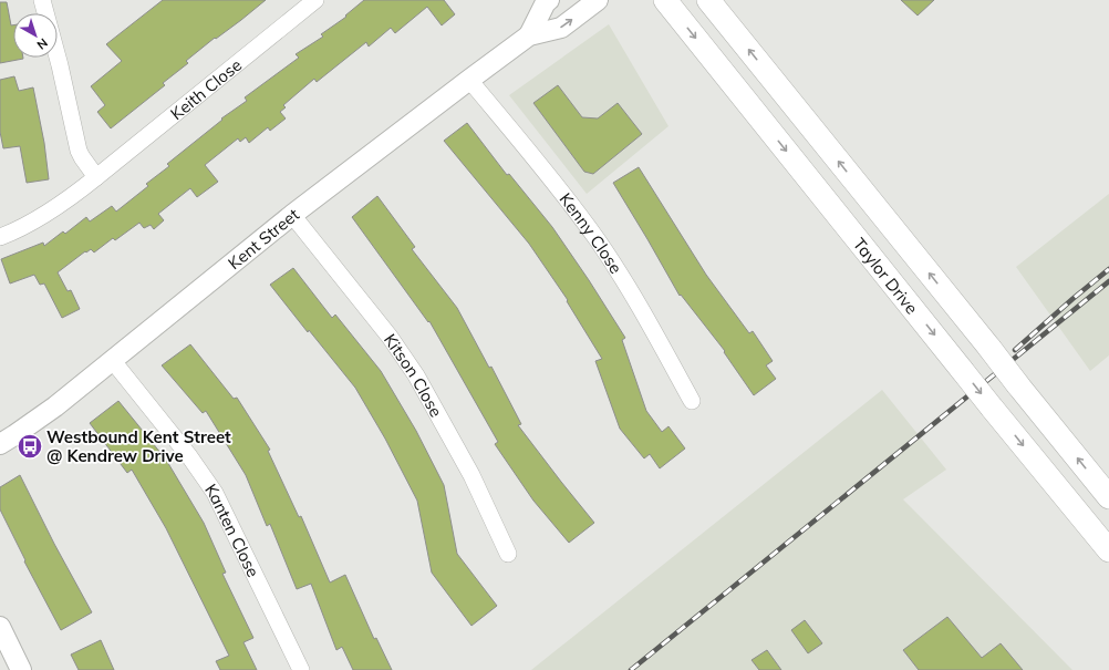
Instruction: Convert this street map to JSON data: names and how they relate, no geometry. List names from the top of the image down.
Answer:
{
  "streets": {
    "main road": ["Taylor Drive"],
    "street": [
      "Keith Close",
      "Kenny Close",
      "Kent Street",
      "Kitson Close",
      "Kanten Close"
    ]
  },
  "crossings": [
    ["Kenny Close", "Kent Street"],
    ["Kent Street", "Kitson Close"],
    ["Kent Street", "Kanten Close"]
  ],
  "places": {
    "bus stop": ["Westbound Kent Street @ Kendrew Drive"]
  },
  "north": "bottom right"
}
